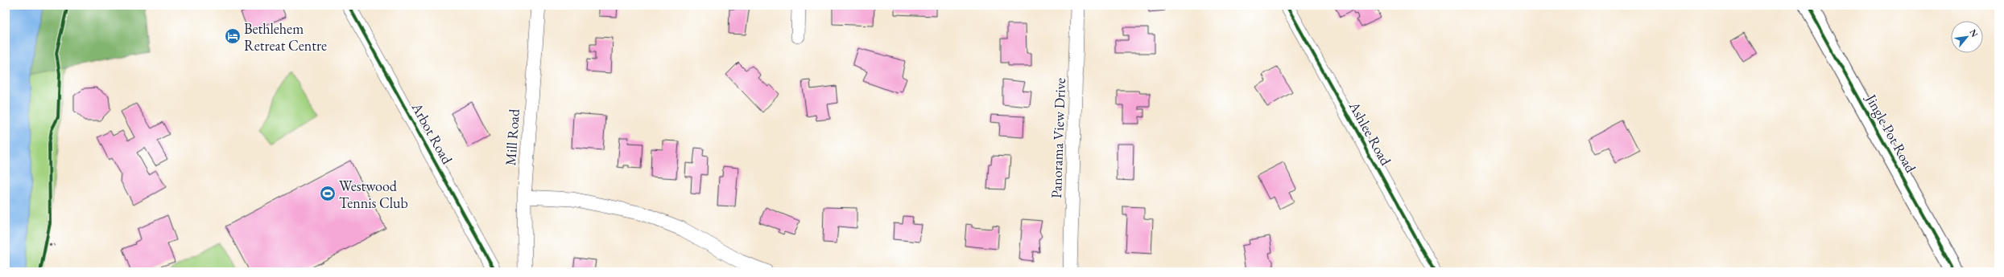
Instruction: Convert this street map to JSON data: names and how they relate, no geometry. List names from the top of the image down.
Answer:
{
  "streets": {
    "street": [
      "Arbot Road",
      "Ashlee Road",
      "Jingle Pot Road",
      "Mill Road",
      "Panorama View Drive"
    ]
  },
  "places": {
    "hotel": ["Bethlehem Retreat Centre"],
    "sports": ["Westwood Tennis Club"]
  },
  "north": "top right"
}
